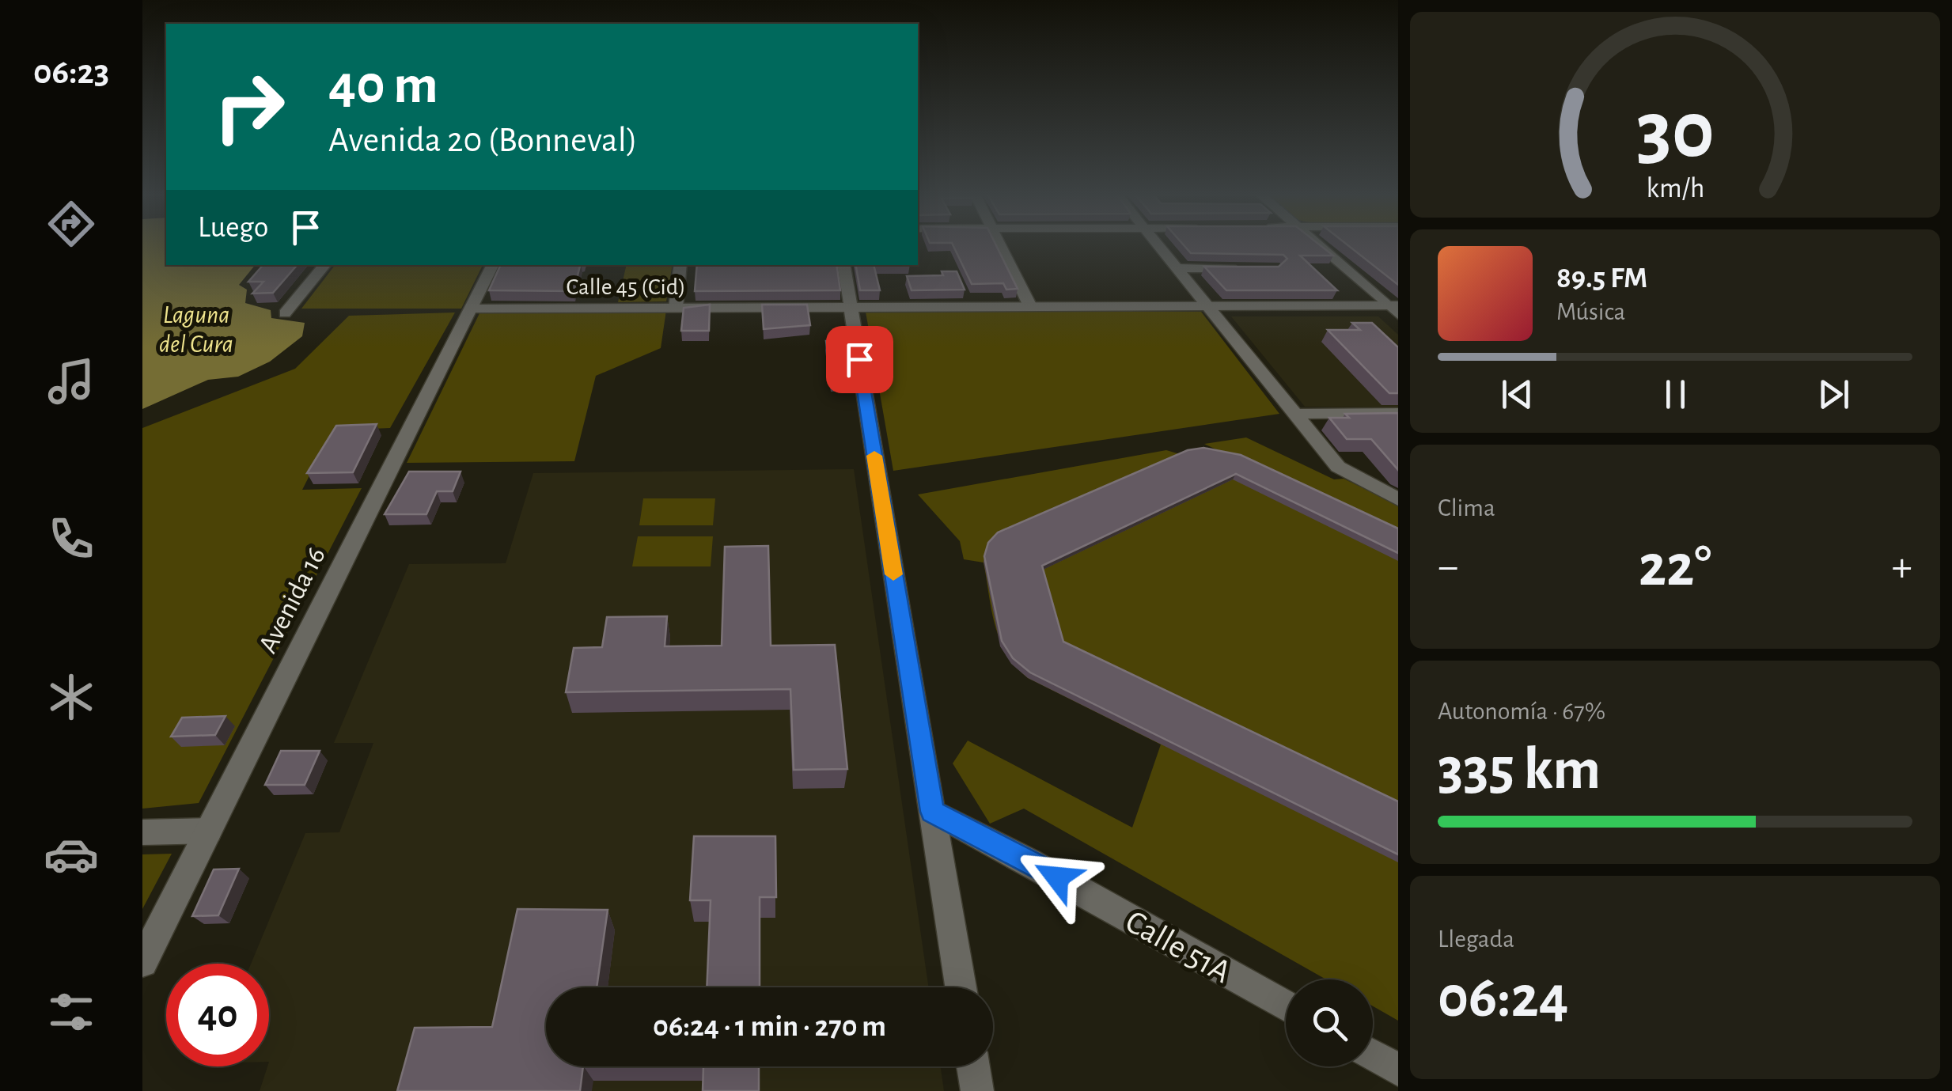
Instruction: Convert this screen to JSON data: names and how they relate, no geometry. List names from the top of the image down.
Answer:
{
  "streets": {
    "street": ["Calle 45 (Cid)", "Avenida 16", "Calle 51A"]
  },
  "crossings": [
    ["Calle 45 (Cid)", "Avenida 16"]
  ],
  "water": ["Laguna del Cura"],
  "page": {
    "tabs": "06:23",
    "turn": ["40 m", "Avenida 20 (Bonneval)"],
    "then": "Luego",
    "song": ["89.5 FM", "Música"],
    "tile": [
      "Clima",
      ["Autonomía · 67%", "335 km"],
      ["Llegada", "06:24"]
    ],
    "heat": ["−", "22°", "+"],
    "limit": "40",
    "trip": "06:24 · 1 min · 270 m",
    "gauge": ["30", "km/h"]
  }
}
